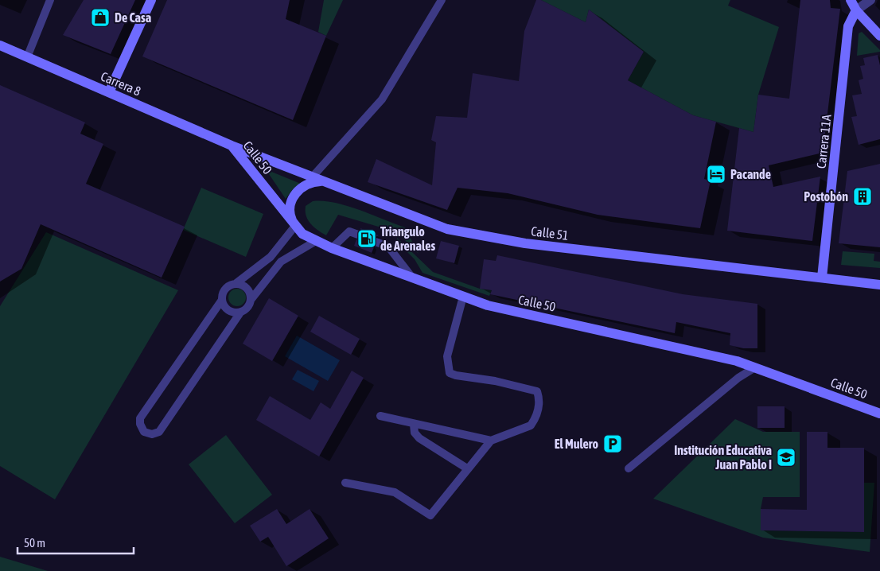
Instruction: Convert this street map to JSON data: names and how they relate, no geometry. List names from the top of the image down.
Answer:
{
  "streets": {
    "main road": [
      "Carrera 8",
      "Carrera 11A",
      "Calle 50",
      "Calle 51"
    ]
  },
  "crossings": [
    ["Carrera 8", "Calle 50"],
    ["Carrera 8", "Calle 51"],
    ["Carrera 11A", "Calle 51"],
    ["Calle 50", "Calle 51"]
  ],
  "places": {
    "shop": ["De Casa"],
    "hotel": ["Pacande"],
    "building": ["Postobón"],
    "fuel station": ["Triangulo de Arenales"],
    "parking": ["El Mulero"],
    "school or university": ["Institución Educativa Juan Pablo I"]
  },
  "scale_bar": "50 m"
}
